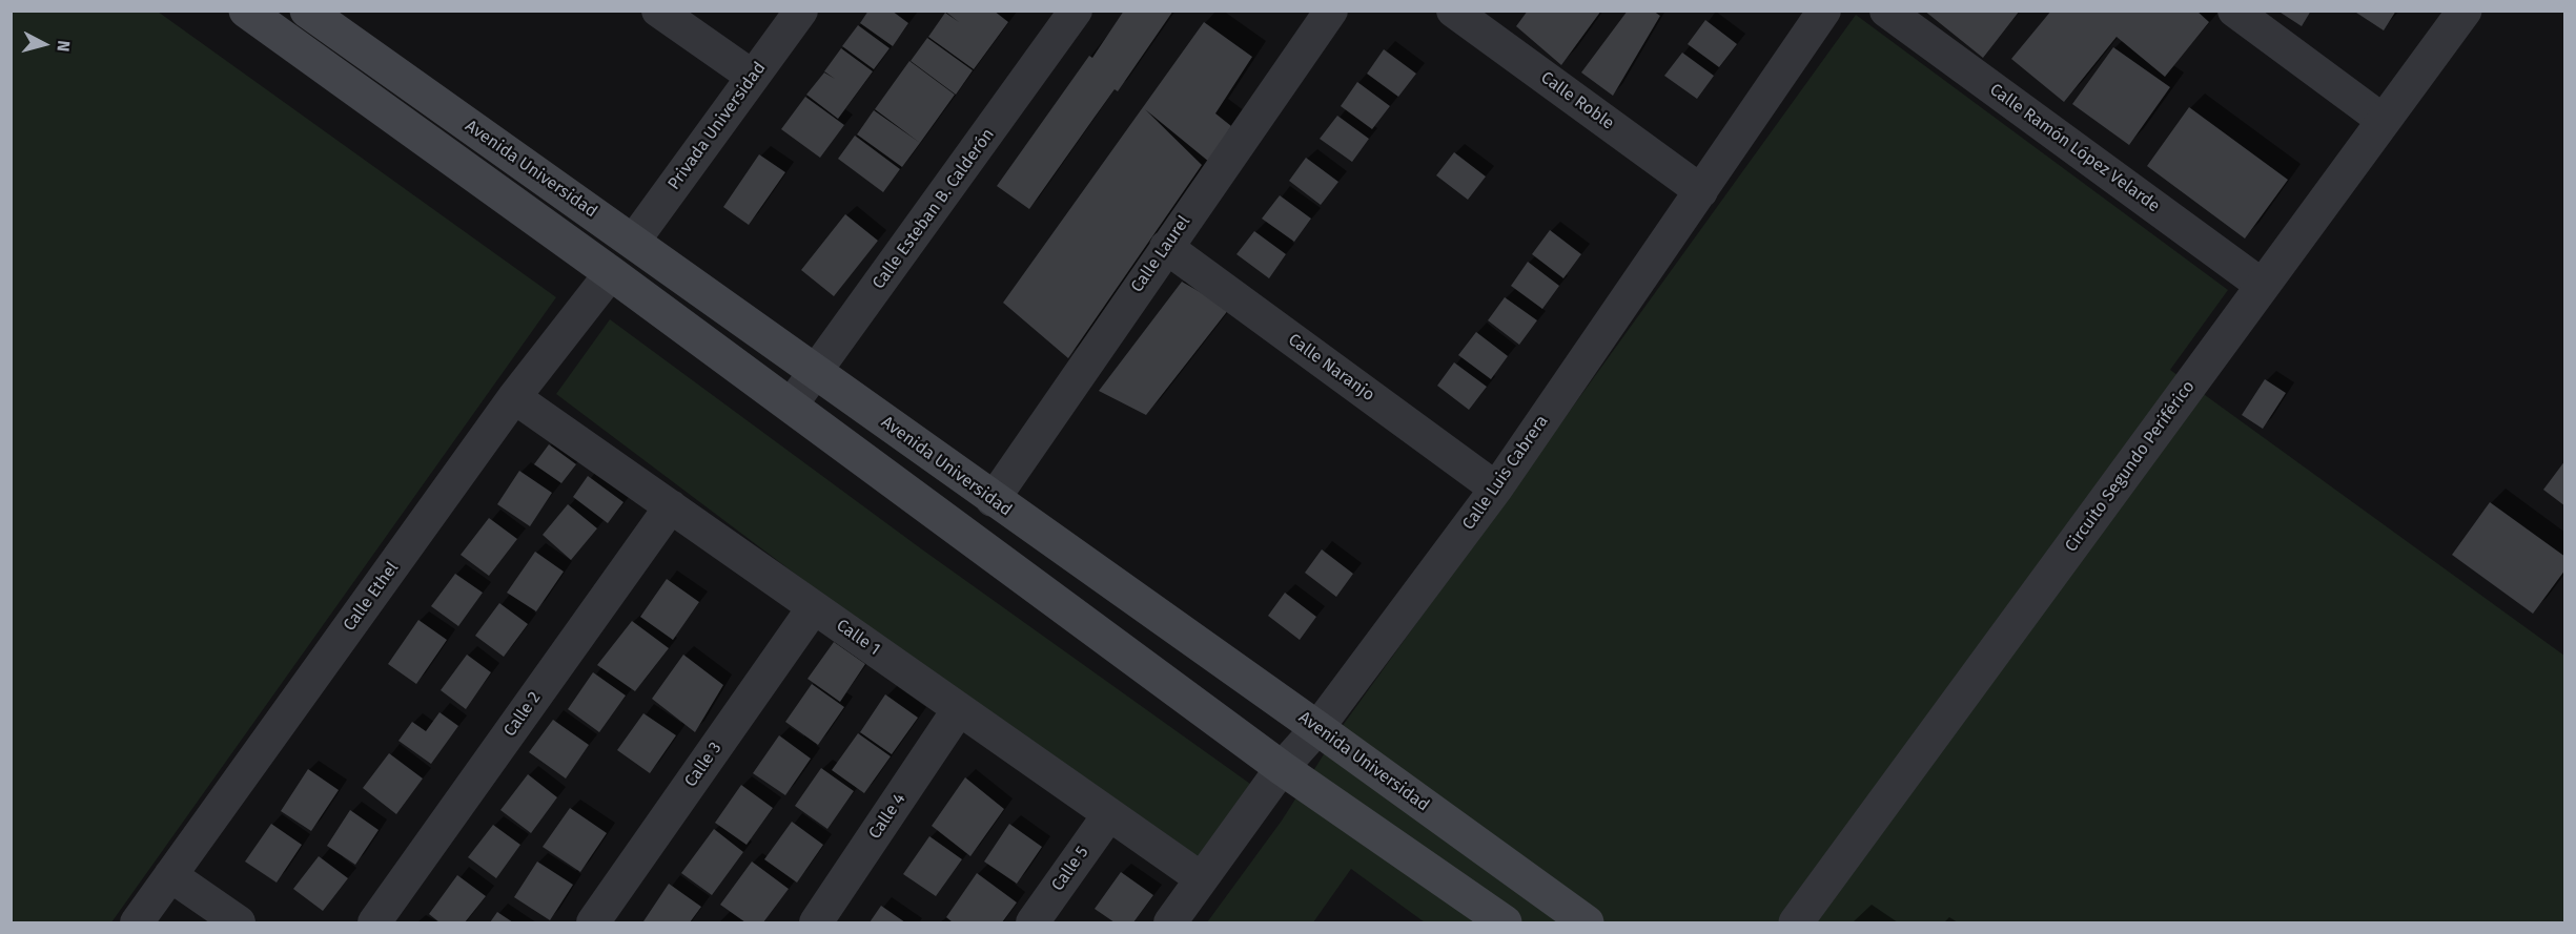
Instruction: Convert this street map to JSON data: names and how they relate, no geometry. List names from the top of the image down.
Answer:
{
  "streets": {
    "main road": ["Avenida Universidad"],
    "street": [
      "Calle Roble",
      "Privada Universidad",
      "Calle Ramón López Velarde",
      "Calle Esteban B. Calderón",
      "Calle Laurel",
      "Calle Naranjo",
      "Circuito Segundo Periférico",
      "Calle Luis Cabrera",
      "Calle Ethel",
      "Calle 1",
      "Calle 2",
      "Calle 3",
      "Calle 4",
      "Calle 5"
    ]
  },
  "crossings": [
    ["Calle Roble", "Calle Luis Cabrera"],
    ["Privada Universidad", "Avenida Universidad"],
    ["Calle Ramón López Velarde", "Circuito Segundo Periférico"],
    ["Avenida Universidad", "Calle Esteban B. Calderón"],
    ["Avenida Universidad", "Calle Laurel"],
    ["Avenida Universidad", "Calle Luis Cabrera"],
    ["Calle Laurel", "Calle Naranjo"],
    ["Calle Naranjo", "Calle Luis Cabrera"],
    ["Calle Luis Cabrera", "Calle 1"],
    ["Calle Ethel", "Calle 1"],
    ["Calle 1", "Calle 2"],
    ["Calle 1", "Calle 3"],
    ["Calle 1", "Calle 4"],
    ["Calle 1", "Calle 5"]
  ],
  "north": "right"
}
